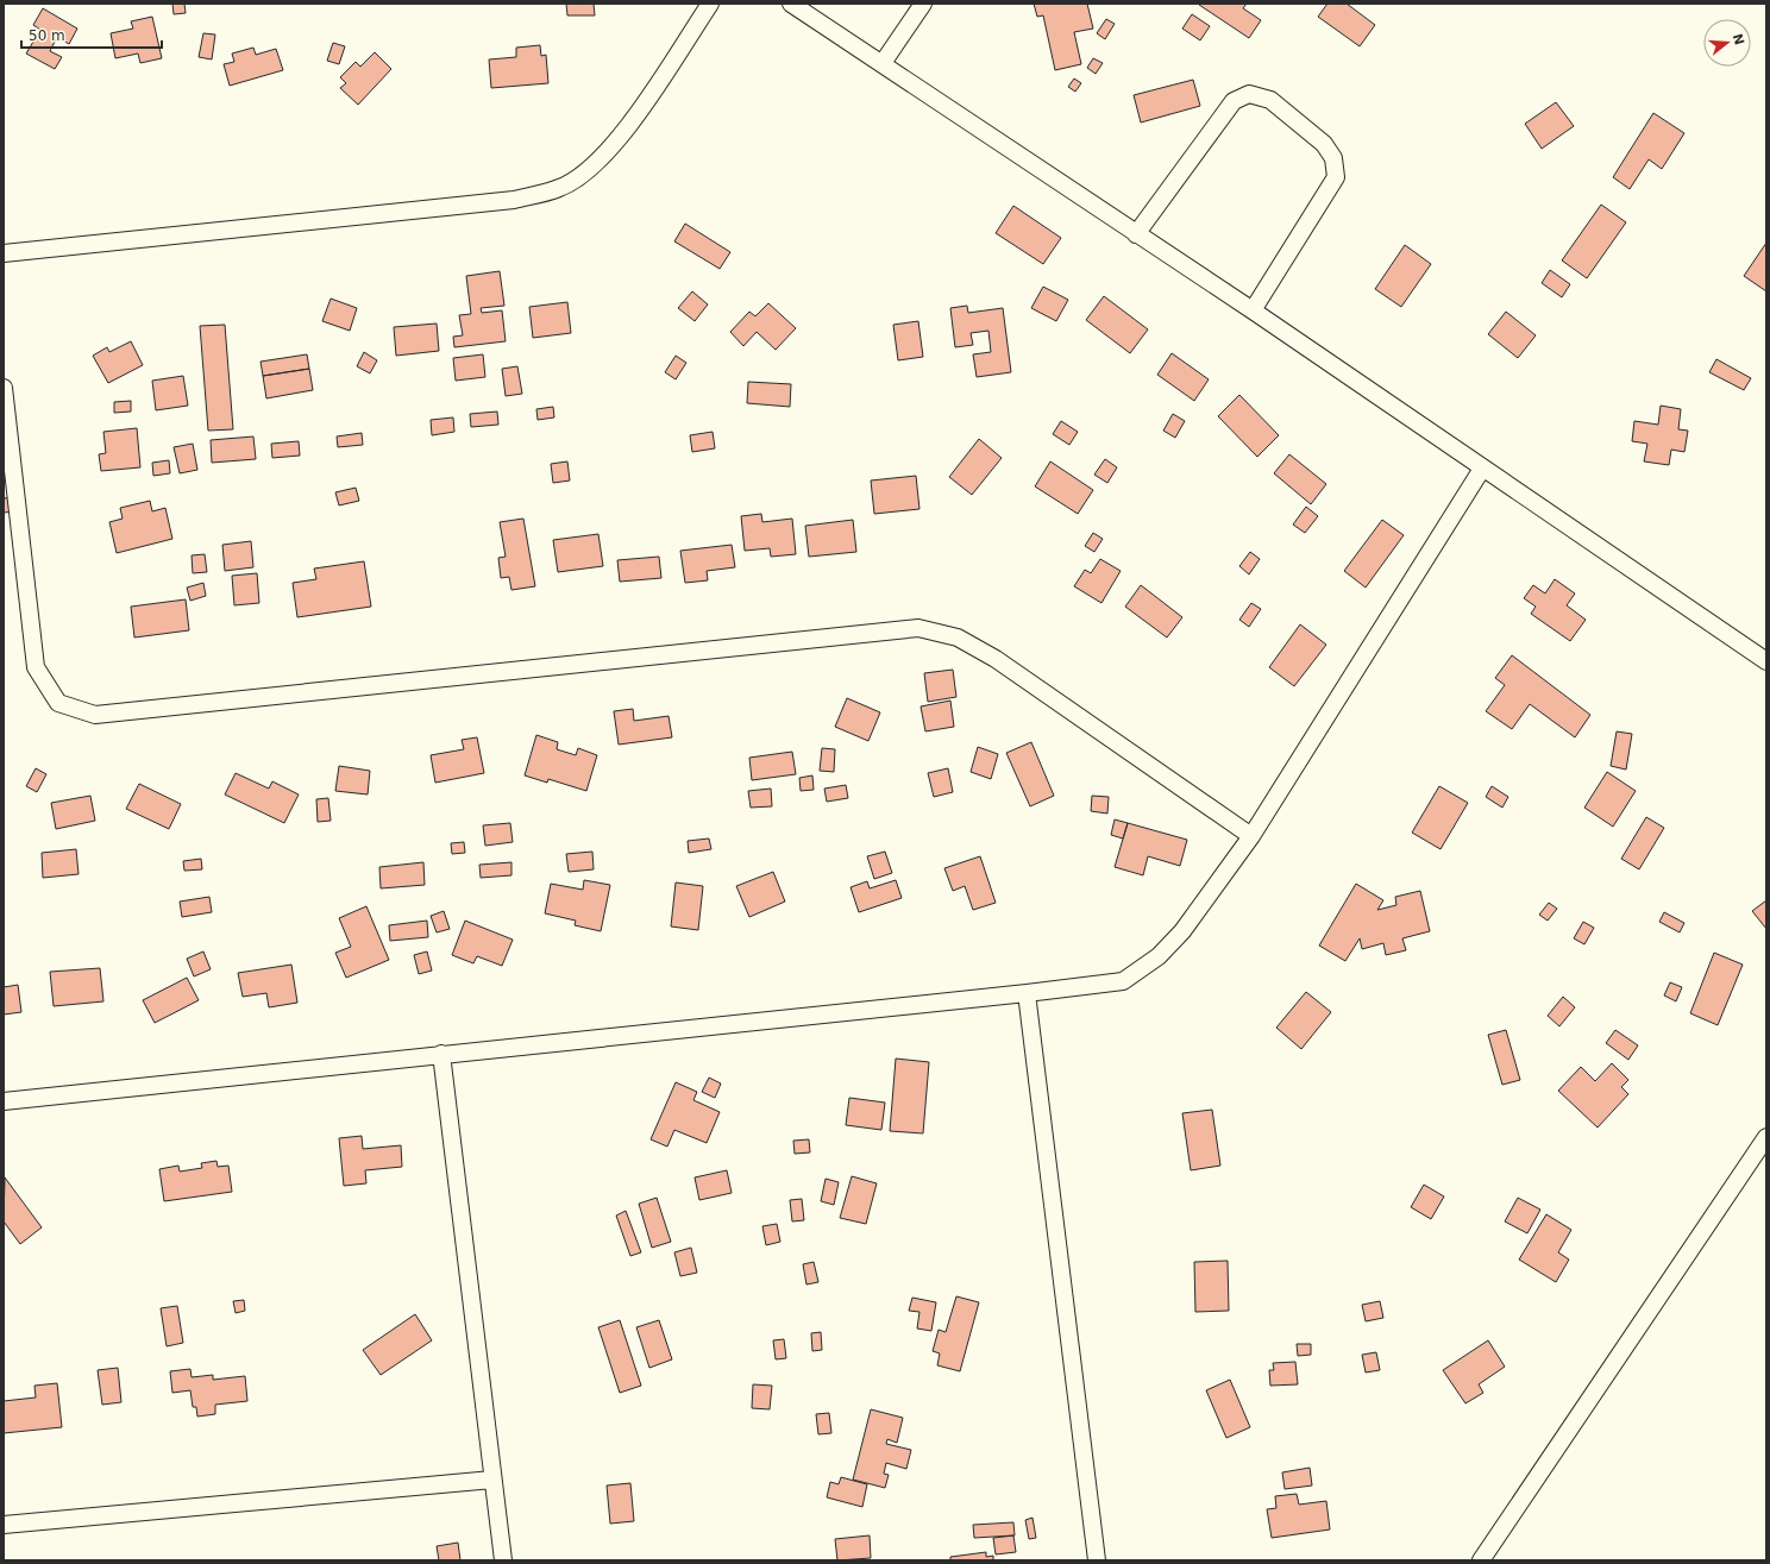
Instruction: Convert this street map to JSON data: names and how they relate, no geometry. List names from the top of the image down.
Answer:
{
  "scale_bar": "50 m",
  "north": "right"
}
